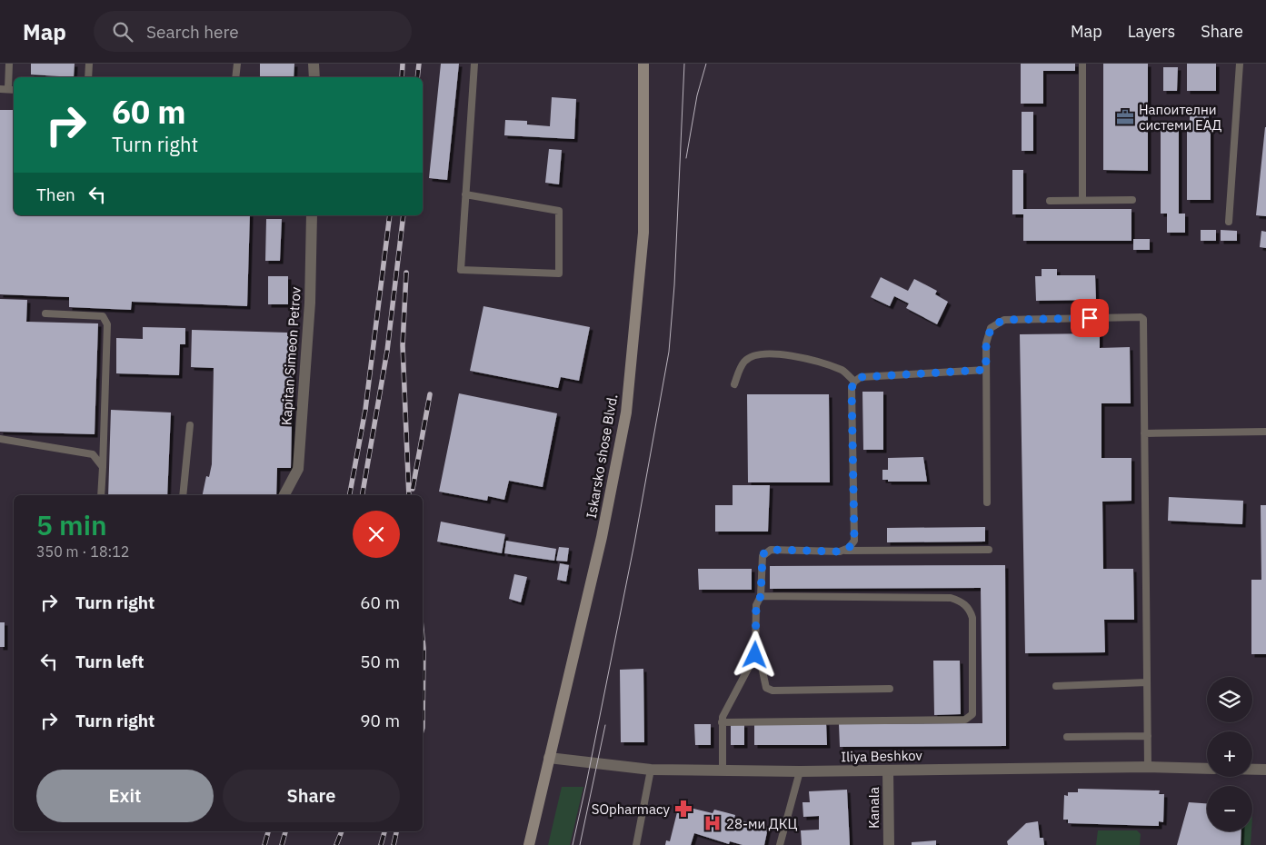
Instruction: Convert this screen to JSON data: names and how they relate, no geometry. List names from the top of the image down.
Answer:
{
  "streets": {
    "main road": ["Iskarsko shose Blvd."],
    "street": ["Kapitan Simeon Petrov", "Iliya Beshkov", "Kanala"]
  },
  "crossings": [
    ["Iskarsko shose Blvd.", "Iliya Beshkov"],
    ["Iliya Beshkov", "Kanala"]
  ],
  "places": {
    "office": ["Напоителни системи ЕАД"],
    "pharmacy": ["SOpharmacy"],
    "hospital": ["28-ми ДКЦ"]
  },
  "page": {
    "header": "Map",
    "search": "Search here",
    "nav": ["Map", "Layers", "Share"],
    "turn": ["60 m", "Turn right"],
    "then": "Then",
    "heading": ["5 min", "350 m · 18:12"],
    "list": [
      {
        "name": "Turn right",
        "value": "60 m"
      },
      {
        "name": "Turn left",
        "value": "50 m"
      },
      {
        "name": "Turn right",
        "value": "90 m"
      }
    ],
    "map_buttons": ["+", "−"],
    "buttons": ["Exit", "Share"]
  }
}
